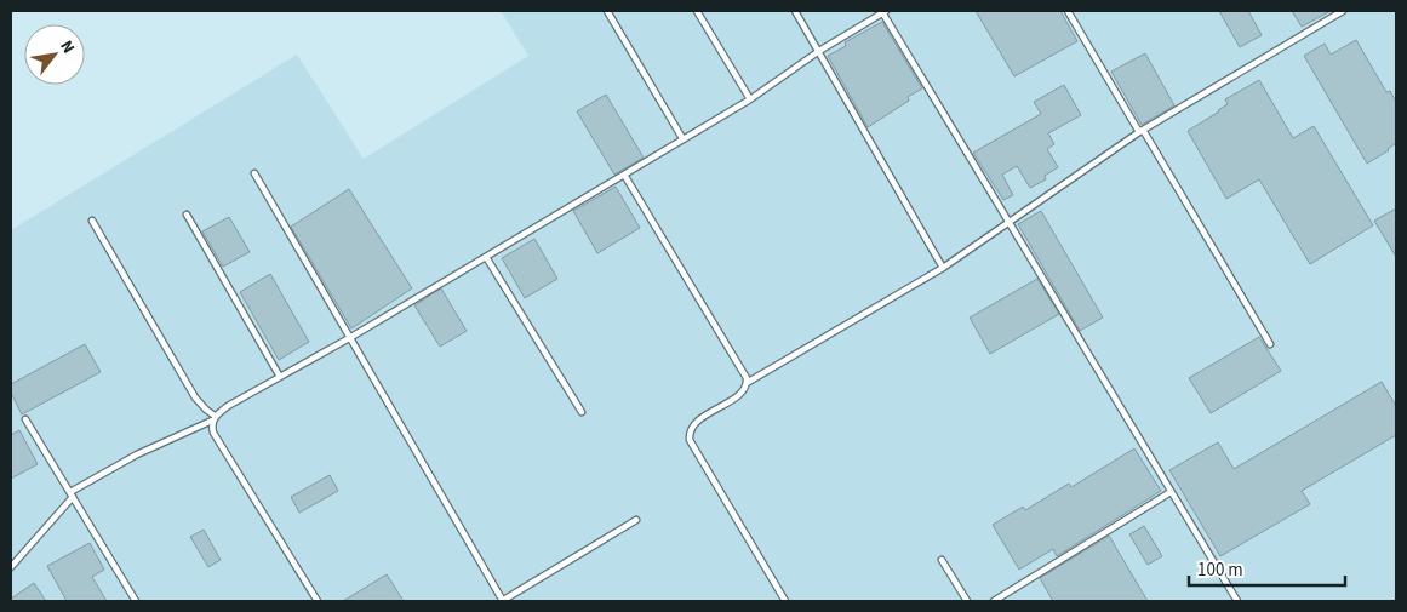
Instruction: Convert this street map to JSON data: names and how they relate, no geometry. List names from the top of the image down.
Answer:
{
  "scale_bar": "100 m",
  "north": "top right"
}
